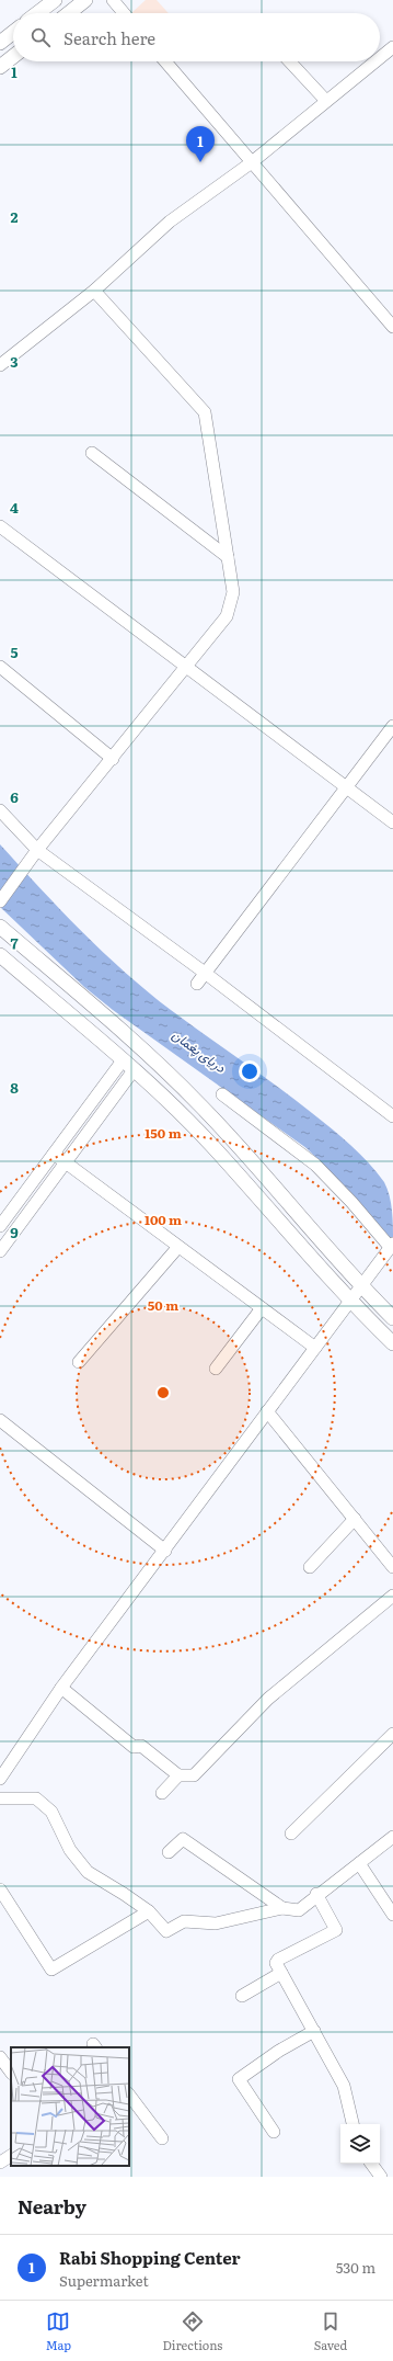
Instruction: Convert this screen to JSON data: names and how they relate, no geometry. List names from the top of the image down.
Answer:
{
  "water": ["دریای پغمان"],
  "page": {
    "search": "Search here",
    "pins": "1",
    "heading": "Nearby",
    "list": [
      {
        "mark": "1",
        "name": "Rabi Shopping Center",
        "note": "Supermarket",
        "value": "530 m"
      }
    ],
    "nav": ["Map", "Directions", "Saved"]
  },
  "grid": {
    "rows": [
      "1",
      "2",
      "3",
      "4",
      "5",
      "6",
      "7",
      "8",
      "9"
    ]
  },
  "rings": ["150 m", "100 m", "50 m"]
}
